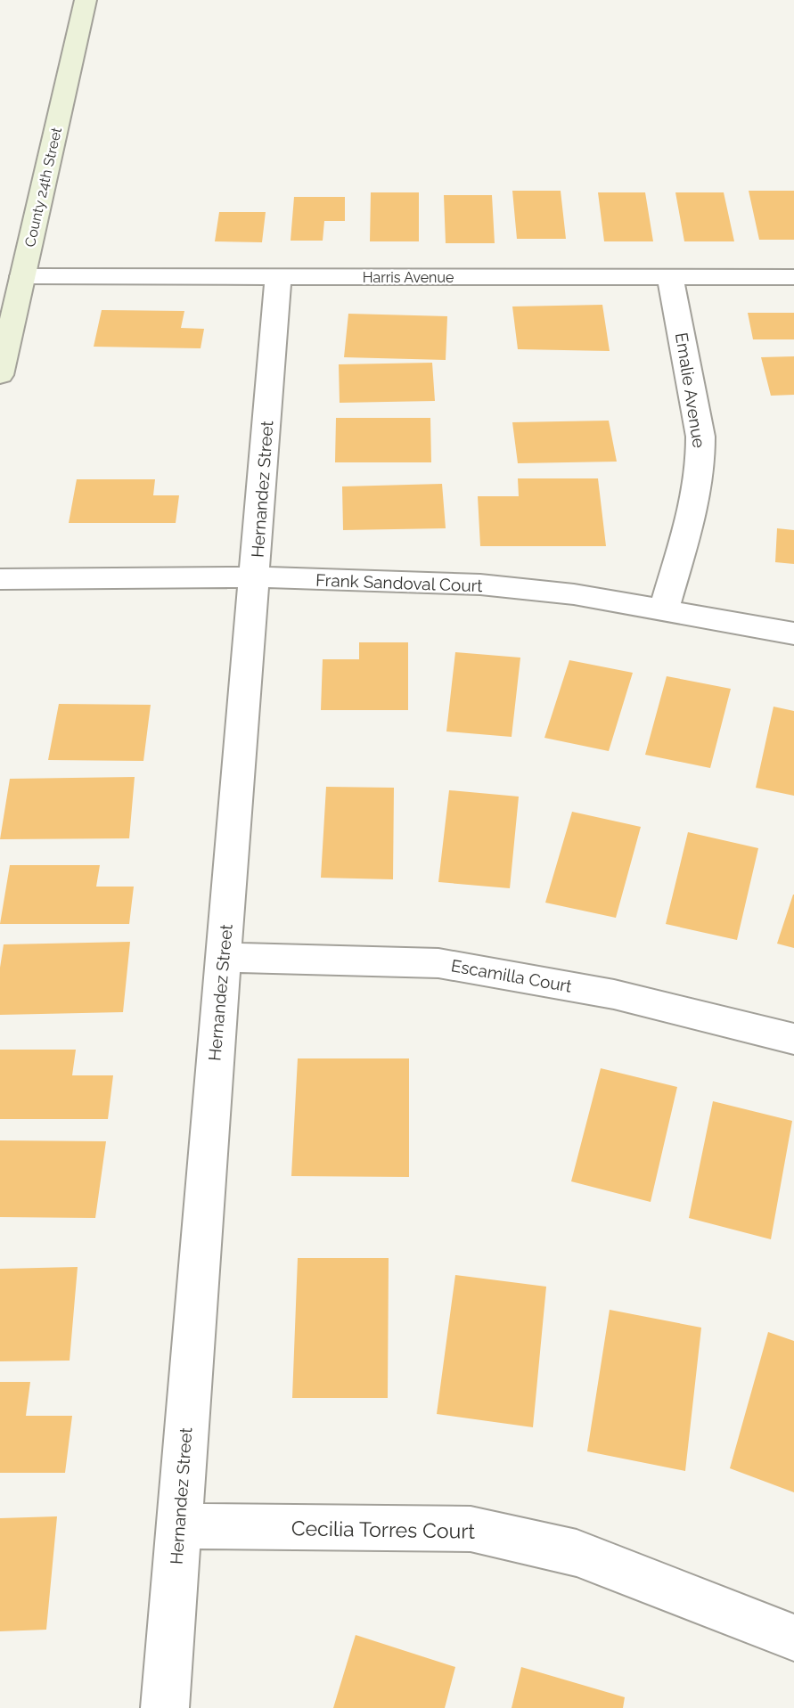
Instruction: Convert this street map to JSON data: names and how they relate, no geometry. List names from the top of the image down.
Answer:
{
  "streets": {
    "main road": ["County 24th Street"],
    "street": [
      "Harris Avenue",
      "Emalie Avenue",
      "Hernandez Street",
      "Frank Sandoval Court",
      "Escamilla Court",
      "Cecilia Torres Court"
    ]
  },
  "crossings": [
    ["County 24th Street", "Harris Avenue"],
    ["Harris Avenue", "Emalie Avenue"],
    ["Harris Avenue", "Hernandez Street"],
    ["Emalie Avenue", "Frank Sandoval Court"],
    ["Hernandez Street", "Frank Sandoval Court"],
    ["Hernandez Street", "Escamilla Court"],
    ["Hernandez Street", "Cecilia Torres Court"]
  ]
}
